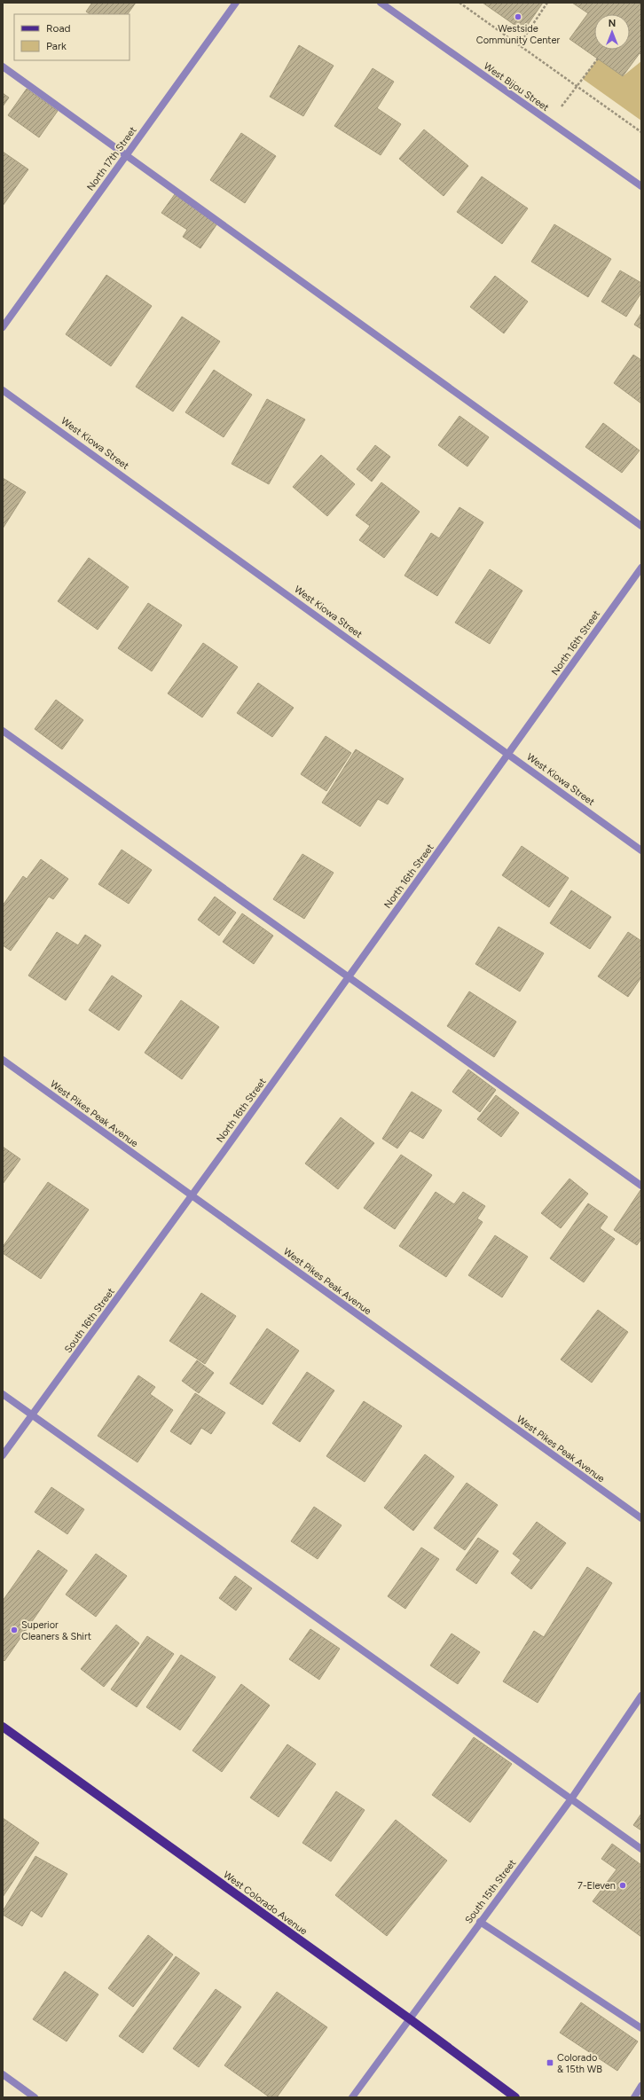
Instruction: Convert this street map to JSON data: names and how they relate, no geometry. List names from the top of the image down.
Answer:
{
  "streets": {
    "main road": ["West Colorado Avenue"],
    "street": [
      "West Bijou Street",
      "North 17th Street",
      "West Kiowa Street",
      "North 16th Street",
      "West Pikes Peak Avenue",
      "South 16th Street",
      "South 15th Street"
    ]
  },
  "crossings": [
    ["West Kiowa Street", "North 16th Street"],
    ["North 16th Street", "West Pikes Peak Avenue"],
    ["North 16th Street", "South 16th Street"],
    ["West Pikes Peak Avenue", "South 16th Street"],
    ["South 15th Street", "West Colorado Avenue"]
  ],
  "places": {
    "other": ["Westside Community Center", "Superior Cleaners & Shirt", "7-Eleven"],
    "transit": ["Colorado & 15th WB"]
  },
  "legend": ["Road", "Park"],
  "north": "top"
}
